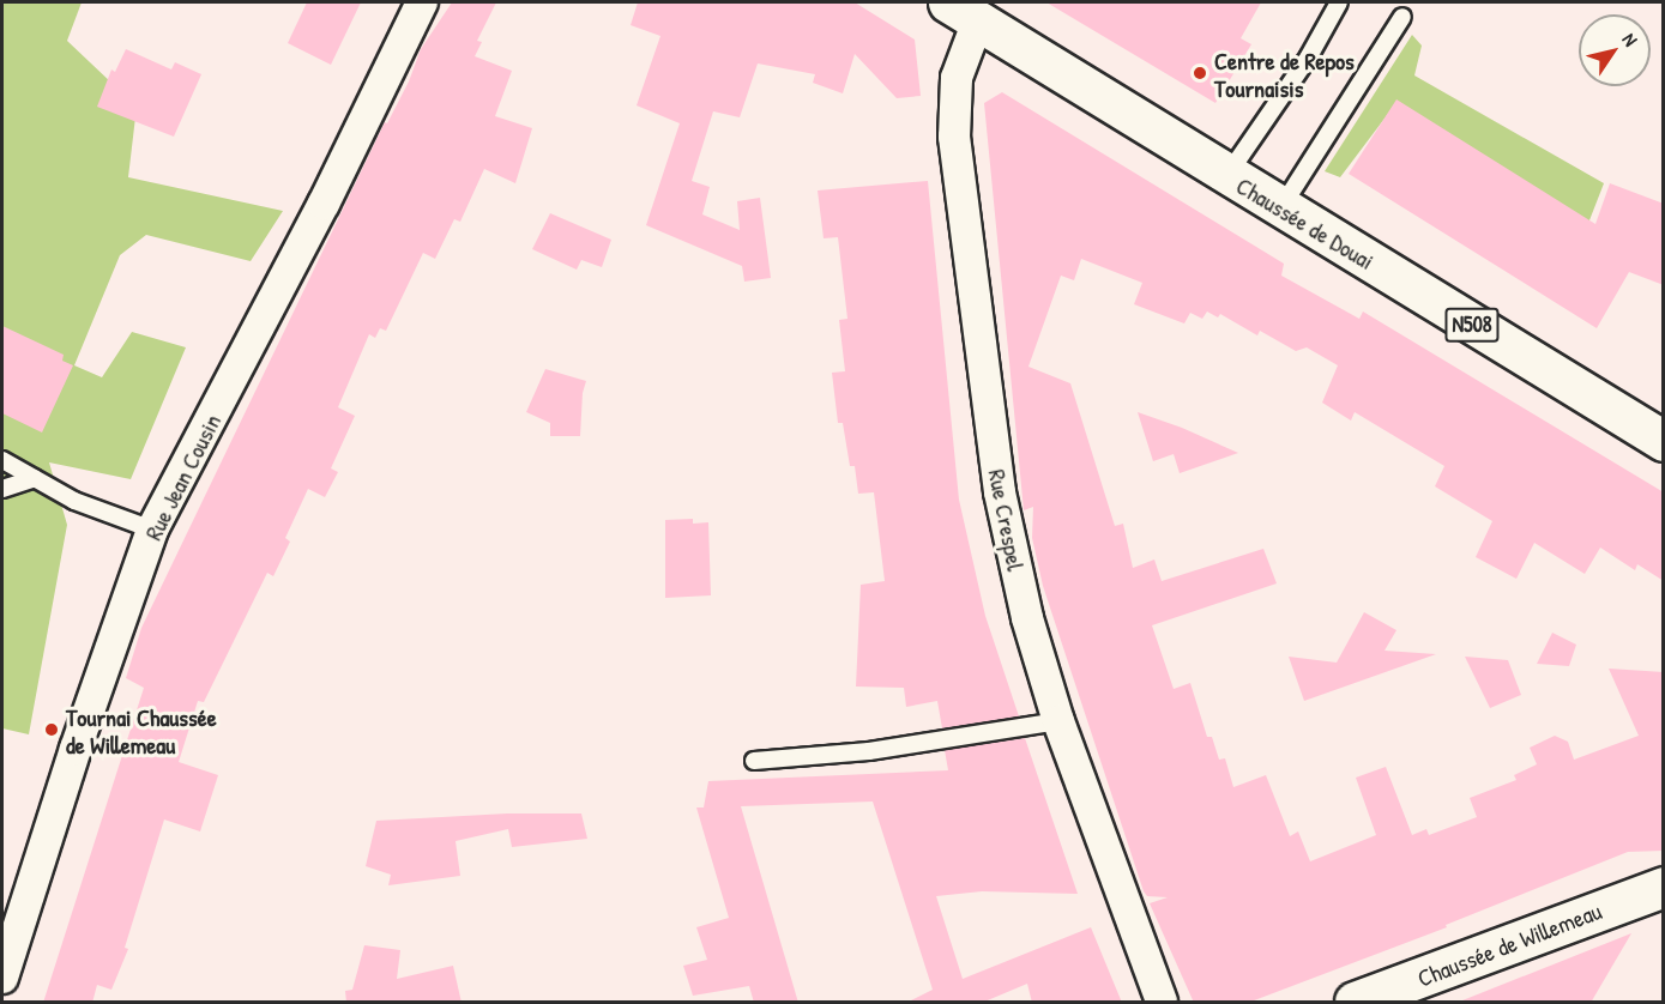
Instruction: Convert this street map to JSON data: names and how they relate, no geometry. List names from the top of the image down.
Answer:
{
  "streets": {
    "main road": ["Chaussée de Douai", "N508", "Chaussée de Willemeau"],
    "street": ["Rue Jean Cousin", "Rue Crespel"]
  },
  "crossings": [
    ["Chaussée de Douai", "Rue Crespel"]
  ],
  "places": ["Centre de Repos Tournaisis", "Tournai Chaussée de Willemeau"],
  "north": "top right"
}
